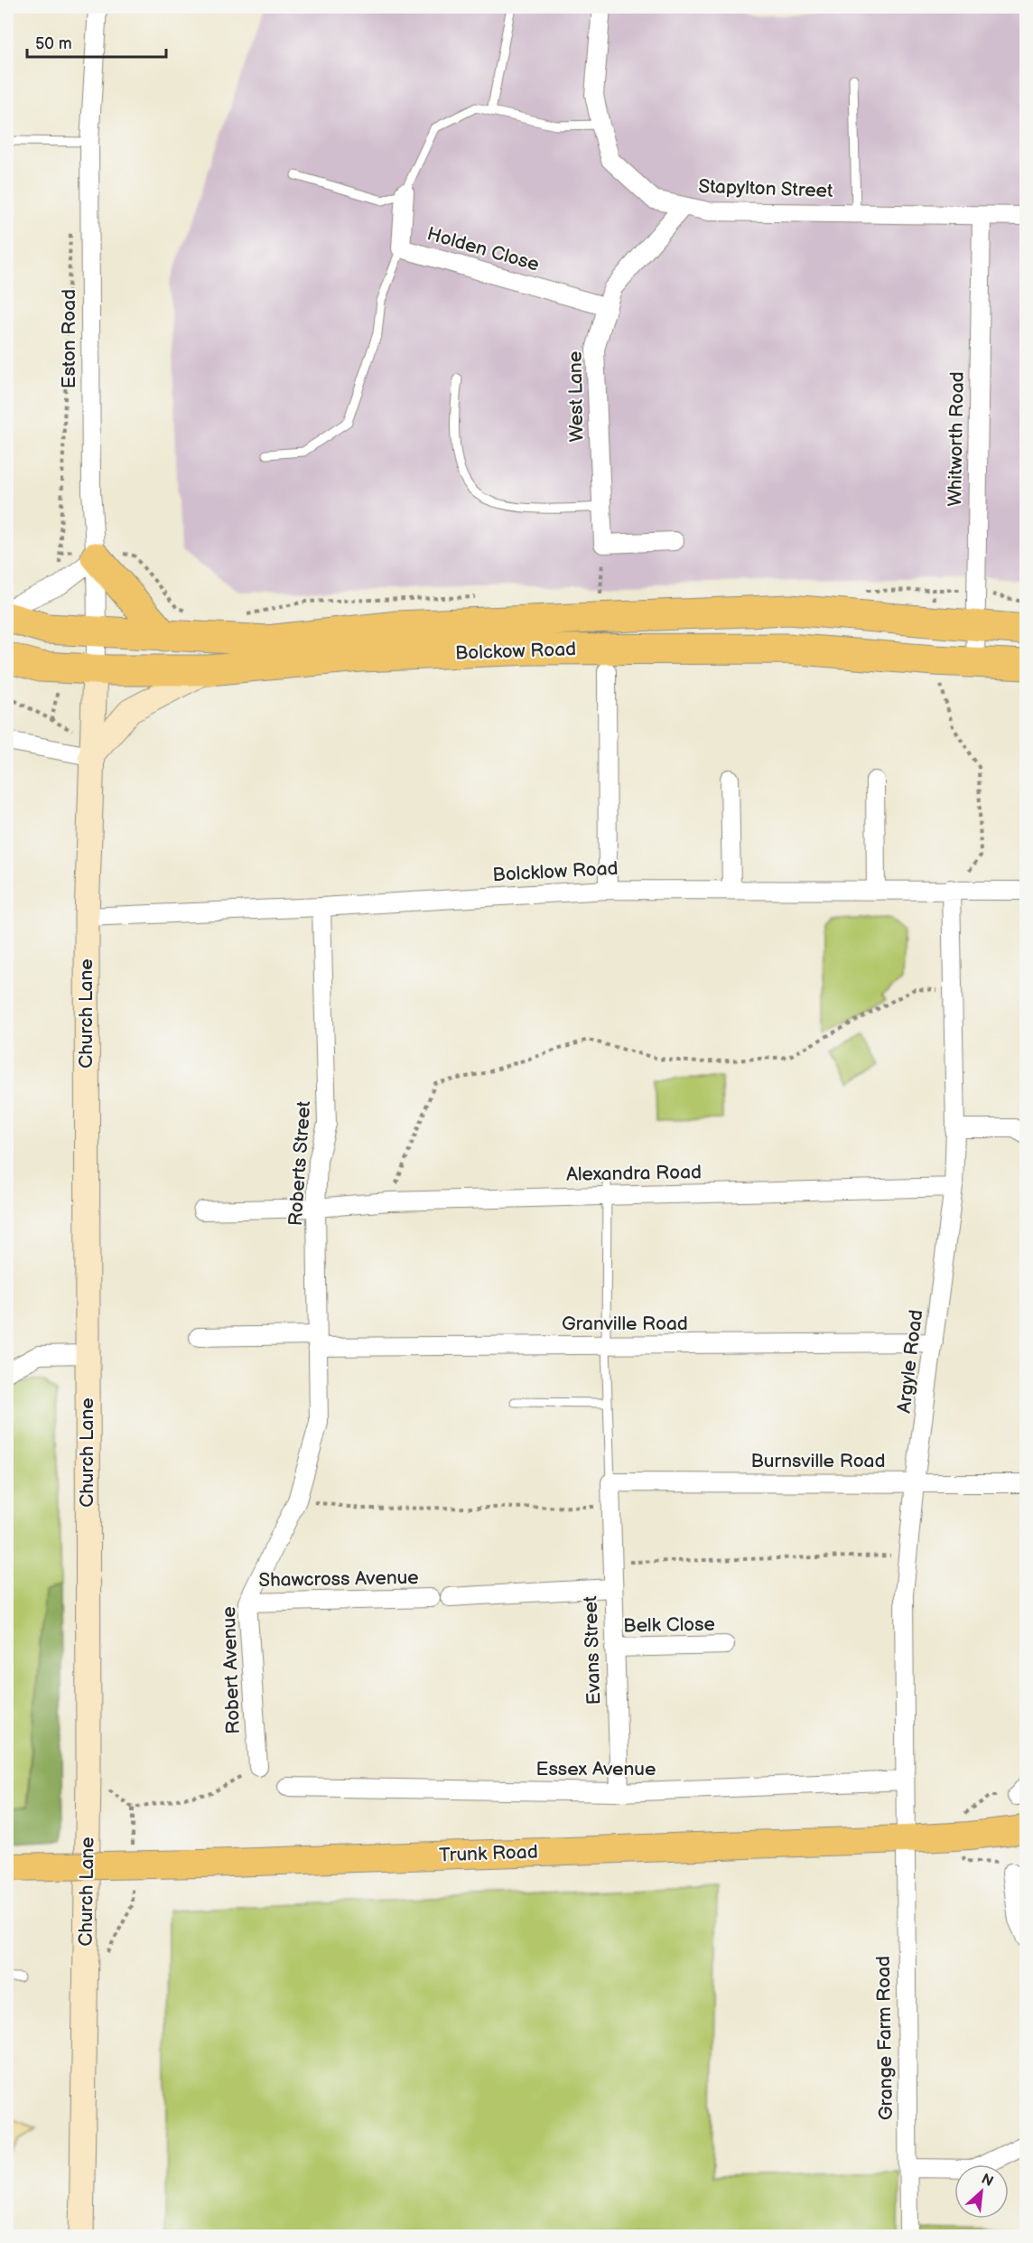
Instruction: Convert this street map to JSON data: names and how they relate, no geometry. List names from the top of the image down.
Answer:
{
  "streets": {
    "highway": ["Bolckow Road"],
    "main road": ["Trunk Road"],
    "street": [
      "Stapylton Street",
      "Holden Close",
      "Eston Road",
      "West Lane",
      "Whitworth Road",
      "Bolcklow Road",
      "Church Lane",
      "Roberts Street",
      "Alexandra Road",
      "Granville Road",
      "Argyle Road",
      "Burnsville Road",
      "Shawcross Avenue",
      "Belk Close",
      "Evans Street",
      "Robert Avenue",
      "Essex Avenue",
      "Grange Farm Road"
    ]
  },
  "crossings": [
    ["Stapylton Street", "West Lane"],
    ["Stapylton Street", "Whitworth Road"],
    ["Holden Close", "West Lane"],
    ["Eston Road", "Bolckow Road"],
    ["Eston Road", "Church Lane"],
    ["Whitworth Road", "Bolckow Road"],
    ["Bolckow Road", "Church Lane"],
    ["Bolcklow Road", "Church Lane"],
    ["Bolcklow Road", "Roberts Street"],
    ["Bolcklow Road", "Argyle Road"],
    ["Roberts Street", "Alexandra Road"],
    ["Roberts Street", "Granville Road"],
    ["Roberts Street", "Robert Avenue"],
    ["Alexandra Road", "Argyle Road"],
    ["Granville Road", "Argyle Road"],
    ["Argyle Road", "Burnsville Road"],
    ["Argyle Road", "Essex Avenue"],
    ["Argyle Road", "Trunk Road"],
    ["Argyle Road", "Grange Farm Road"],
    ["Burnsville Road", "Evans Street"],
    ["Shawcross Avenue", "Robert Avenue"],
    ["Belk Close", "Evans Street"],
    ["Evans Street", "Essex Avenue"],
    ["Trunk Road", "Grange Farm Road"]
  ],
  "scale_bar": "50 m",
  "north": "top right"
}
